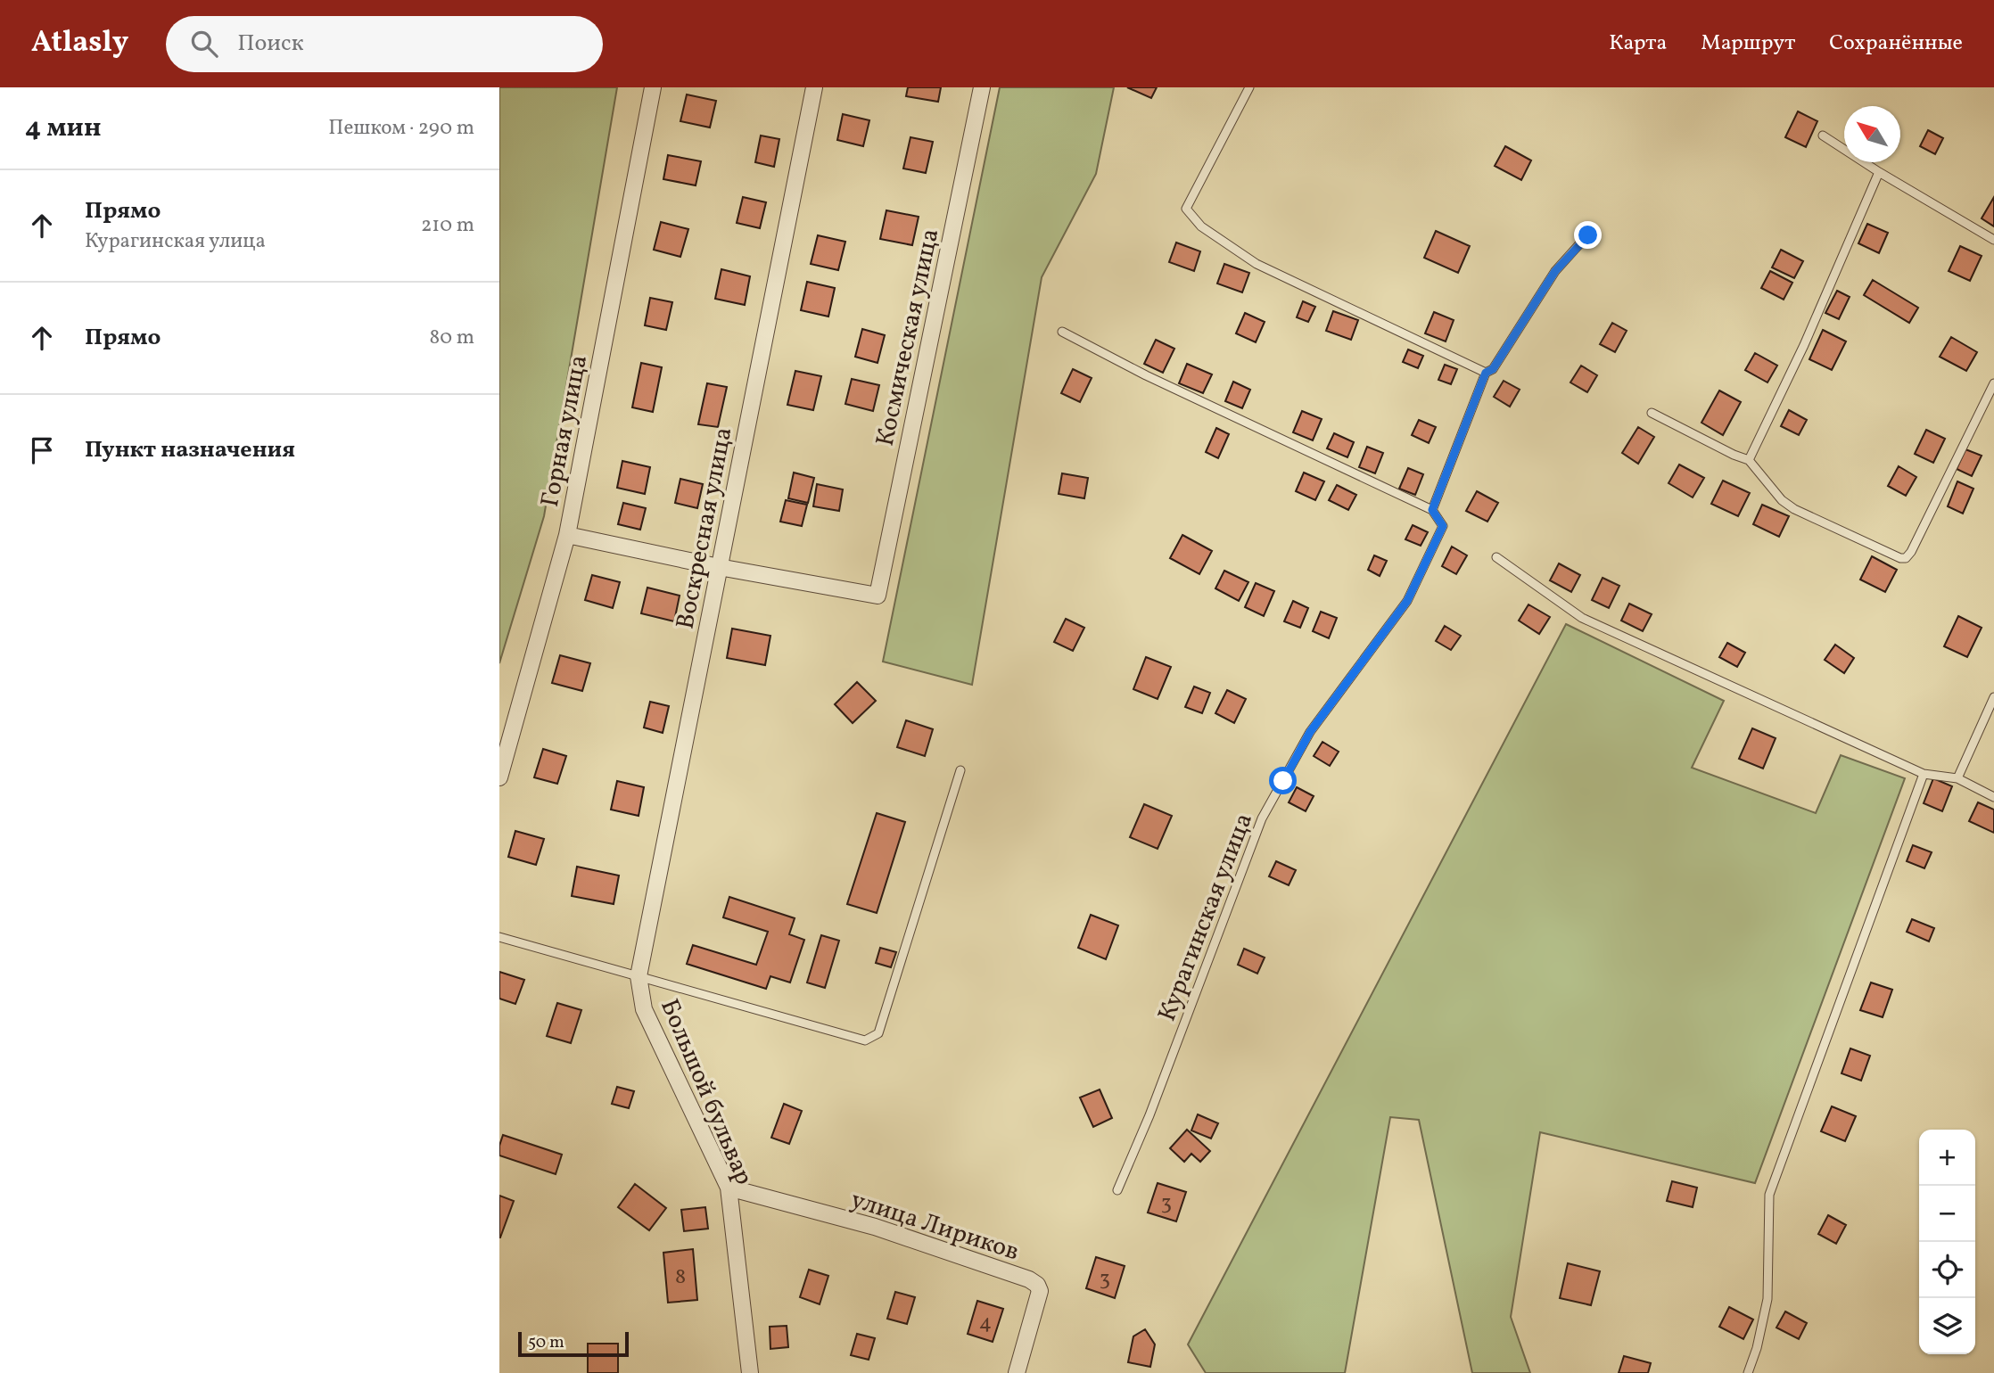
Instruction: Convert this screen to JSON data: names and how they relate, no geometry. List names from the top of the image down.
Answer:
{
  "streets": {
    "street": [
      "Космическая улица",
      "Горная улица",
      "Воскресная улица",
      "Большой бульвар",
      "улица Лириков"
    ],
    "lane": ["Курагинская улица"]
  },
  "crossings": [
    ["Космическая улица", "Воскресная улица"],
    ["Воскресная улица", "Большой бульвар"],
    ["Большой бульвар", "улица Лириков"]
  ],
  "house_numbers": [
    "3",
    "8",
    "3",
    "4"
  ],
  "scale_bar": "50 m",
  "north": "top left",
  "page": {
    "header": "Atlasly",
    "search": "Поиск",
    "nav": ["Карта", "Маршрут", "Сохранённые"],
    "heading": ["4 мин", "Пешком · 290 m"],
    "list": [
      ["Прямо", "Курагинская улица", "210 m"],
      ["Прямо", "80 m"],
      "Пункт назначения"
    ],
    "map_buttons": ["+", "−"],
    "scale": "50 m"
  }
}
